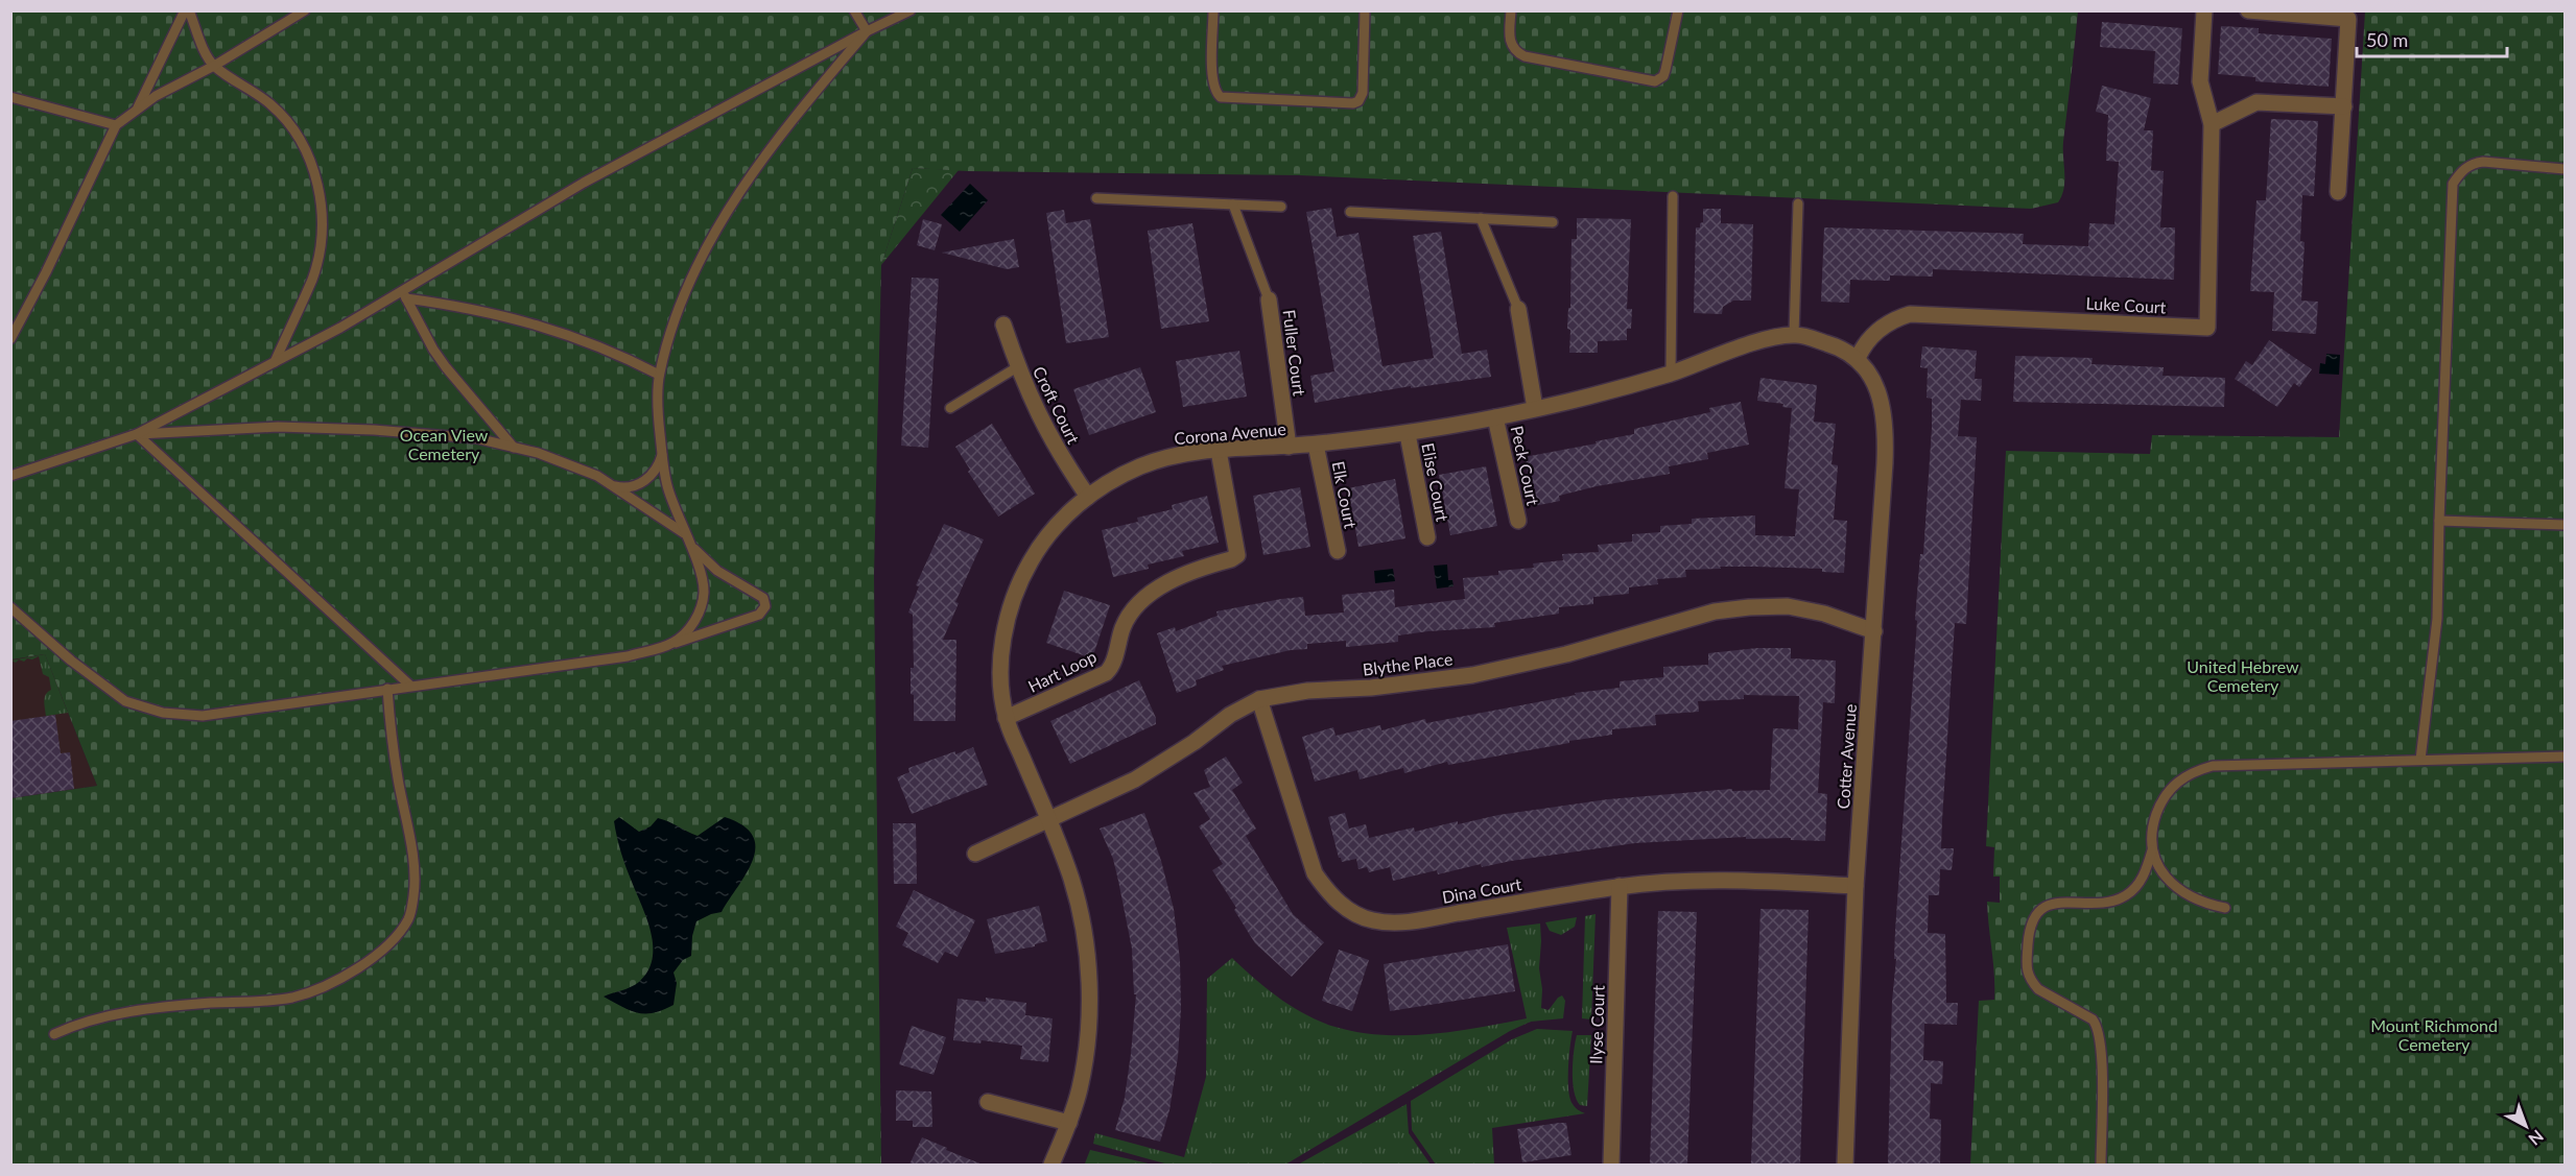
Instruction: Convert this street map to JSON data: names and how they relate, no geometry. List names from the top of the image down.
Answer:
{
  "streets": {
    "street": [
      "Luke Court",
      "Fuller Court",
      "Croft Court",
      "Corona Avenue",
      "Peck Court",
      "Elise Court",
      "Elk Court",
      "Blythe Place",
      "Hart Loop",
      "Cotter Avenue",
      "Dina Court",
      "Ilyse Court"
    ]
  },
  "crossings": [
    ["Luke Court", "Corona Avenue"],
    ["Luke Court", "Cotter Avenue"],
    ["Fuller Court", "Corona Avenue"],
    ["Croft Court", "Corona Avenue"],
    ["Corona Avenue", "Peck Court"],
    ["Corona Avenue", "Elise Court"],
    ["Corona Avenue", "Elk Court"],
    ["Corona Avenue", "Blythe Place"],
    ["Corona Avenue", "Hart Loop"],
    ["Corona Avenue", "Cotter Avenue"],
    ["Blythe Place", "Cotter Avenue"],
    ["Blythe Place", "Dina Court"],
    ["Cotter Avenue", "Dina Court"],
    ["Dina Court", "Ilyse Court"]
  ],
  "parks": ["Ocean View Cemetery", "United Hebrew Cemetery", "Mount Richmond Cemetery"],
  "scale_bar": "50 m",
  "north": "bottom right"
}
